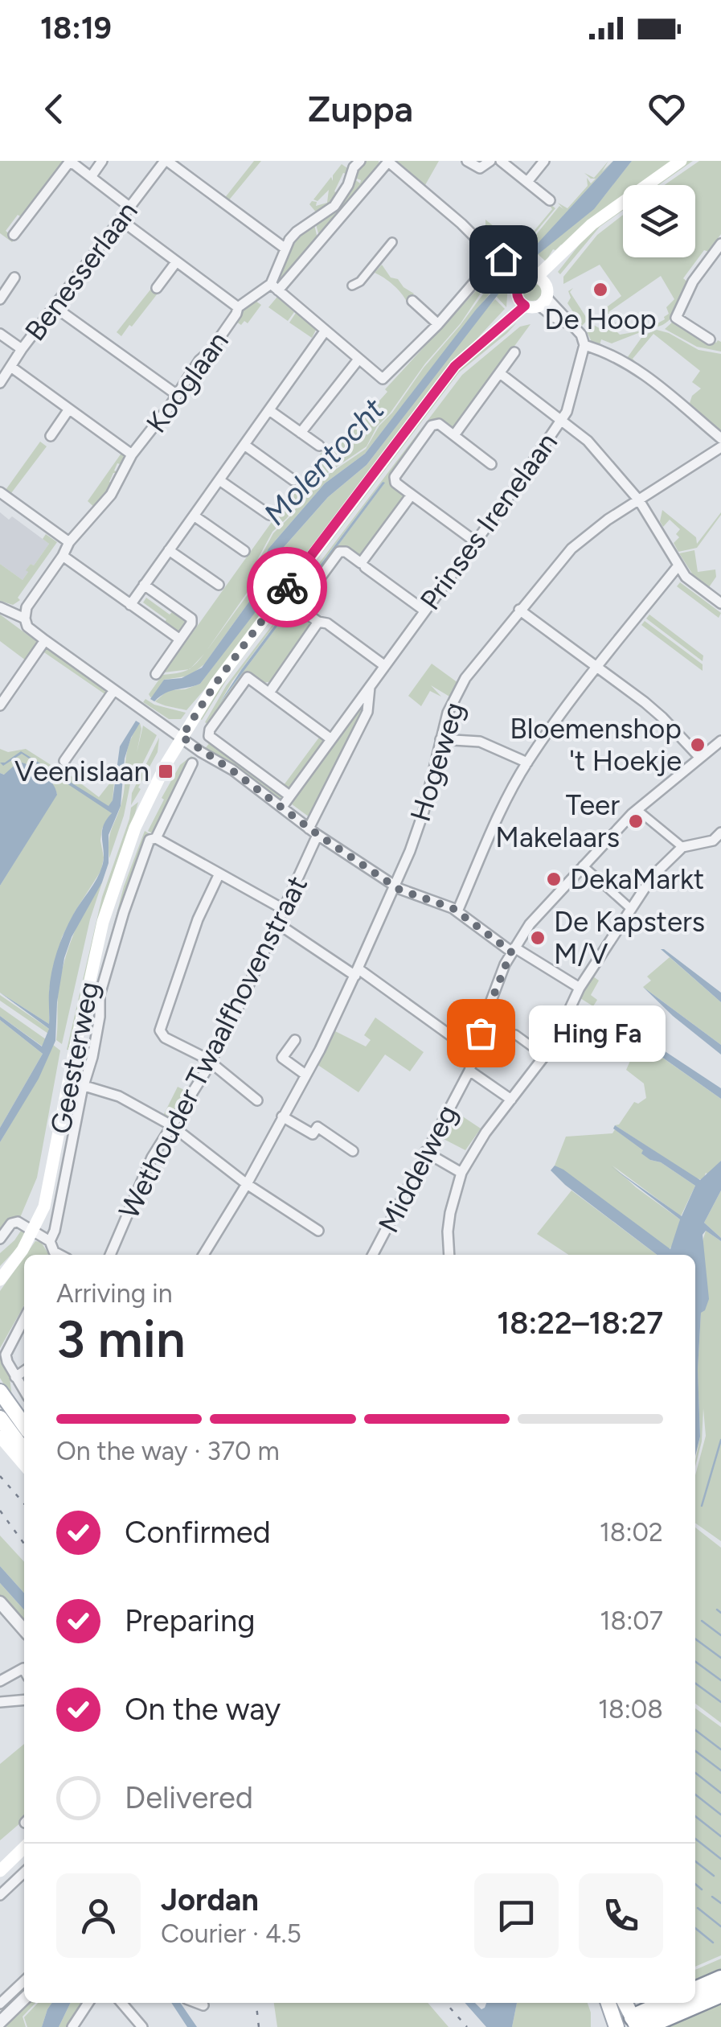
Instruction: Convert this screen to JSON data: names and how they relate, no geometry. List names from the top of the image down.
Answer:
{
  "streets": {
    "main road": ["Geesterweg"],
    "street": [
      "Benesserlaan",
      "Kooglaan",
      "Prinses Irenelaan",
      "Hogeweg",
      "Wethouder Twaalfhovenstraat",
      "Middelweg"
    ]
  },
  "water": ["Molentocht"],
  "places": {
    "other": [
      "De Hoop",
      "Bloemenshop 't Hoekje",
      "Teer Makelaars",
      "DekaMarkt",
      "De Kapsters M/V",
      "Hing Fa"
    ],
    "transit": ["Veenislaan"]
  },
  "page": {
    "status": "18:19",
    "header": "Zuppa",
    "bubble": "Hing Fa",
    "heading": ["3 min", "Arriving in", "18:22–18:27"],
    "panel": ["Jordan", "Courier · 4.5"],
    "bar": "On the way · 370 m",
    "list": [
      ["Confirmed", "18:02"],
      ["Preparing", "18:07"],
      ["On the way", "18:08"],
      "Delivered"
    ]
  }
}
